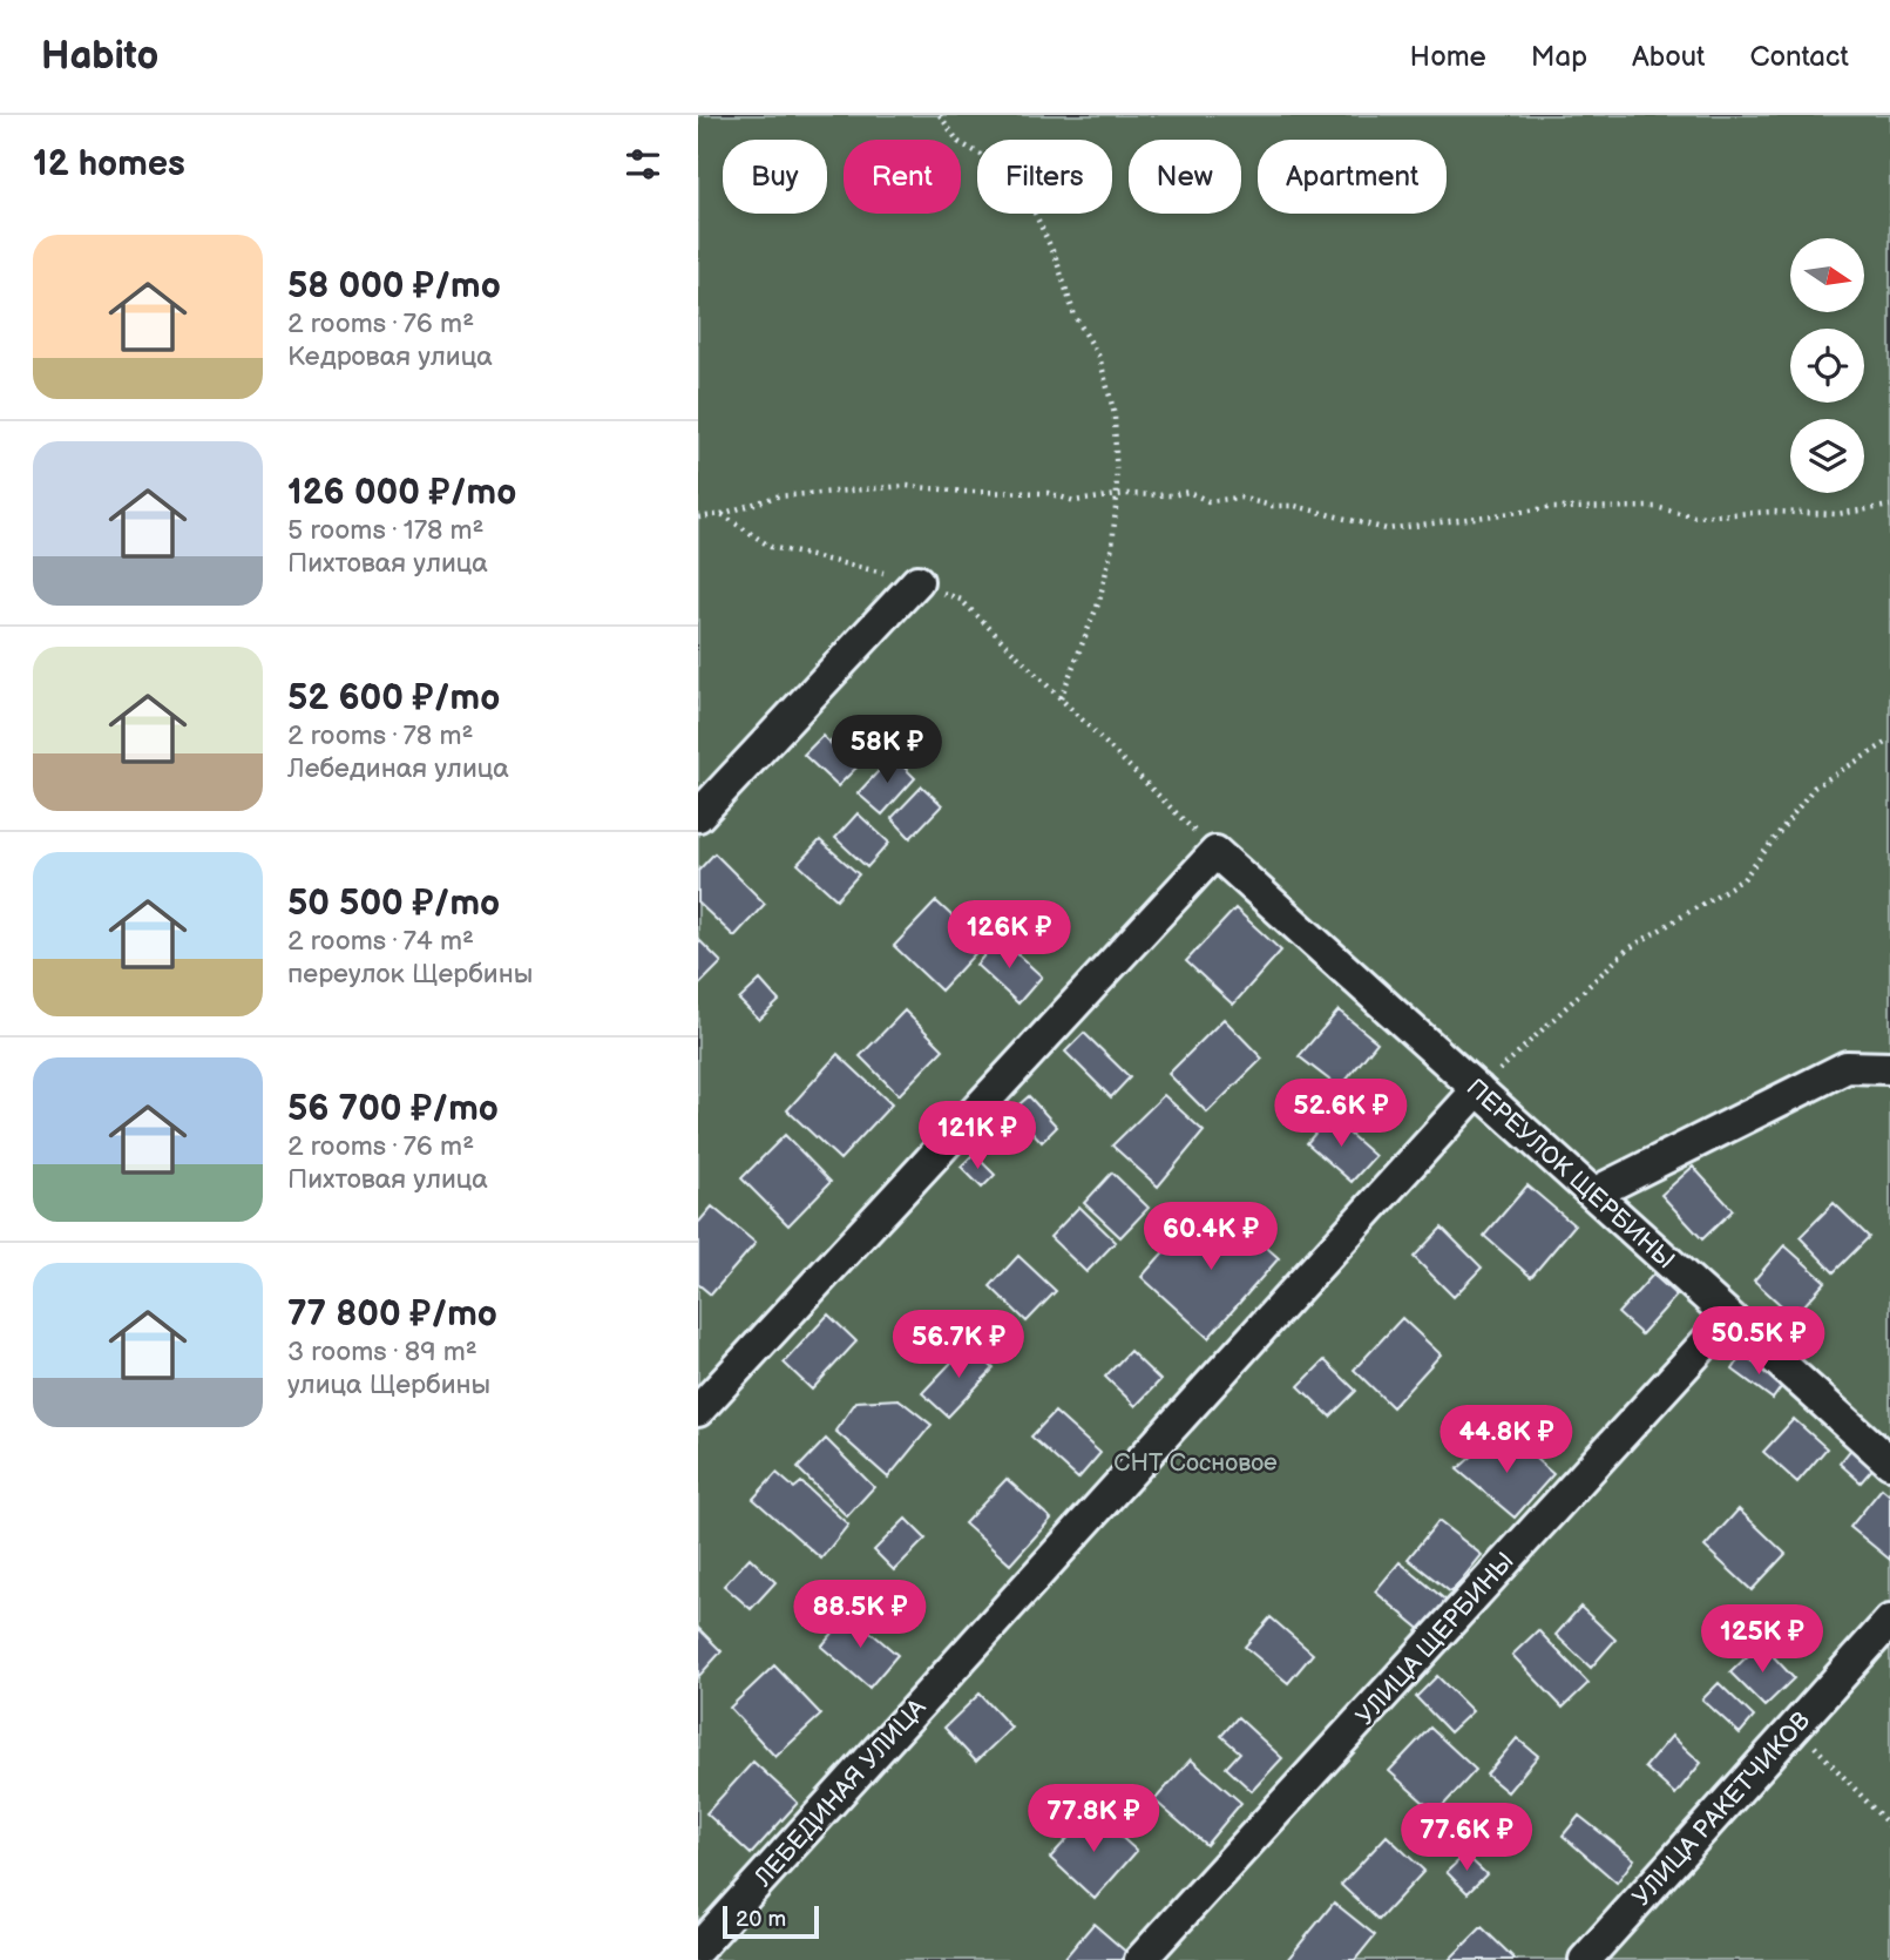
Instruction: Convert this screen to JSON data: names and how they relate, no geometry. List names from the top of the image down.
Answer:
{
  "streets": {
    "street": [
      "ПЕРЕУЛОК ЩЕРБИНЫ",
      "УЛИЦА ЩЕРБИНЫ",
      "ЛЕБЕДИНАЯ УЛИЦА",
      "УЛИЦА РАКЕТЧИКОВ"
    ]
  },
  "crossings": [
    ["ПЕРЕУЛОК ЩЕРБИНЫ", "УЛИЦА ЩЕРБИНЫ"],
    ["ПЕРЕУЛОК ЩЕРБИНЫ", "ЛЕБЕДИНАЯ УЛИЦА"]
  ],
  "parks": ["СНТ Сосновое"],
  "scale_bar": "20 m",
  "north": "right",
  "page": {
    "header": "Habito",
    "nav": [
      "Home",
      "Map",
      "About",
      "Contact"
    ],
    "heading": "12 homes",
    "chip": [
      "Buy",
      "Rent",
      "Filters",
      "New",
      "Apartment"
    ],
    "list": [
      {
        "name": "58 000 ₽/mo",
        "note": "2 rooms · 76 m² · Кедровая улица"
      },
      {
        "name": "126 000 ₽/mo",
        "note": "5 rooms · 178 m² · Пихтовая улица"
      },
      {
        "name": "52 600 ₽/mo",
        "note": "2 rooms · 78 m² · Лебединая улица"
      },
      {
        "name": "50 500 ₽/mo",
        "note": "2 rooms · 74 m² · переулок Щербины"
      },
      {
        "name": "56 700 ₽/mo",
        "note": "2 rooms · 76 m² · Пихтовая улица"
      },
      {
        "name": "77 800 ₽/mo",
        "note": "3 rooms · 89 m² · улица Щербины"
      }
    ],
    "price": [
      "58K ₽",
      "126K ₽",
      "52.6K ₽",
      "121K ₽",
      "60.4K ₽",
      "50.5K ₽",
      "56.7K ₽",
      "44.8K ₽",
      "88.5K ₽",
      "125K ₽",
      "77.8K ₽",
      "77.6K ₽"
    ],
    "scale": "20 m"
  }
}
